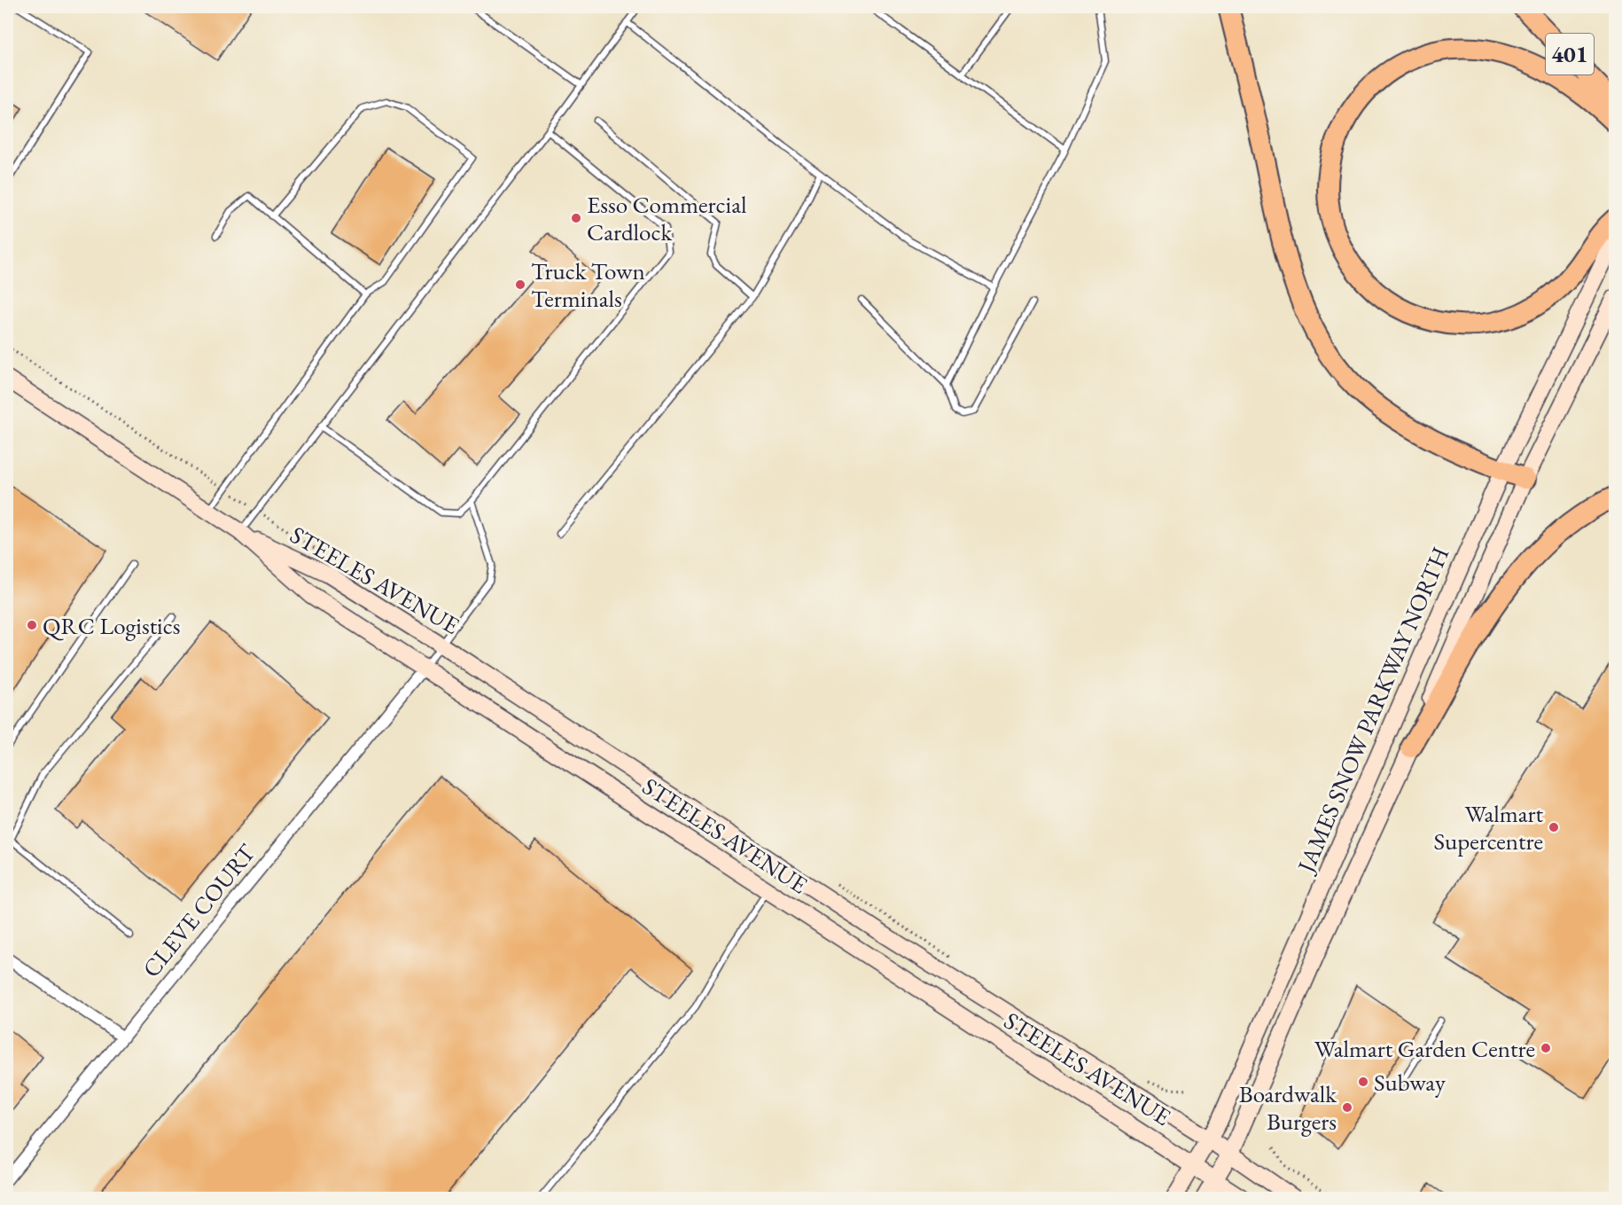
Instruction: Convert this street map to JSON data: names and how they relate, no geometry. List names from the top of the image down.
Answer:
{
  "streets": {
    "highway": ["401"],
    "main road": ["STEELES AVENUE", "JAMES SNOW PARKWAY NORTH"],
    "street": ["CLEVE COURT"]
  },
  "crossings": [
    ["STEELES AVENUE", "JAMES SNOW PARKWAY NORTH"],
    ["STEELES AVENUE", "CLEVE COURT"]
  ],
  "places": [
    "Esso Commercial Cardlock",
    "Truck Town Terminals",
    "QRC Logistics",
    "Walmart Supercentre",
    "Walmart Garden Centre",
    "Subway",
    "Boardwalk Burgers"
  ]
}
